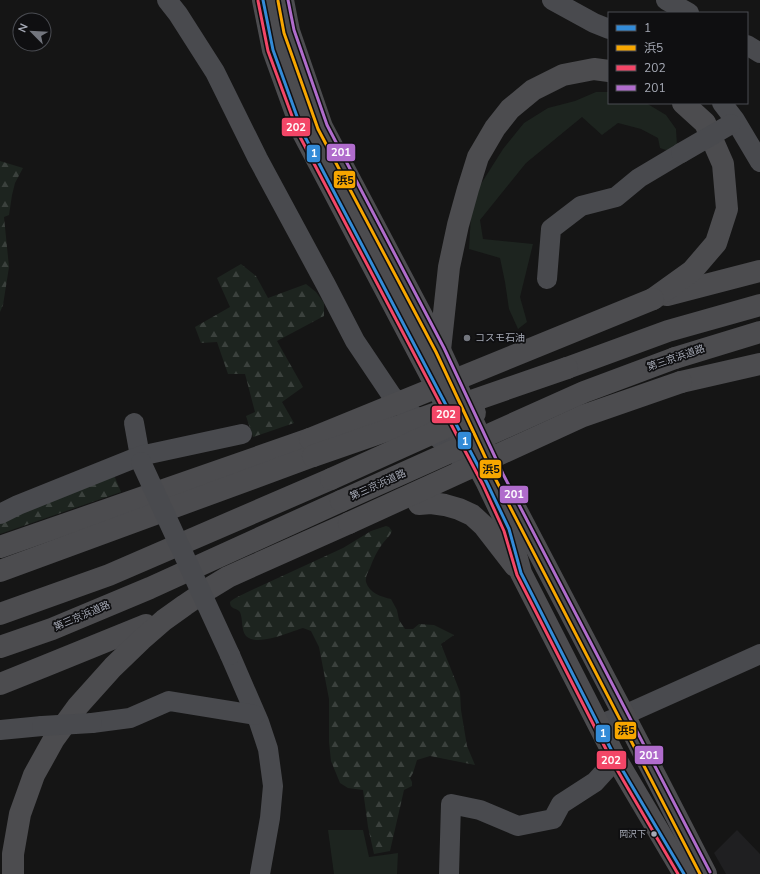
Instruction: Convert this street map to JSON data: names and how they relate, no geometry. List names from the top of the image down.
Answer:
{
  "streets": {
    "highway": ["第三京浜道路"]
  },
  "places": ["コスモ石油", "岡沢下"],
  "lines": [
    "transit line 1",
    "transit line 201",
    "transit line 浜5",
    "transit line 202"
  ],
  "legend": [
    "1",
    "浜5",
    "202",
    "201"
  ],
  "north": "top left"
}
